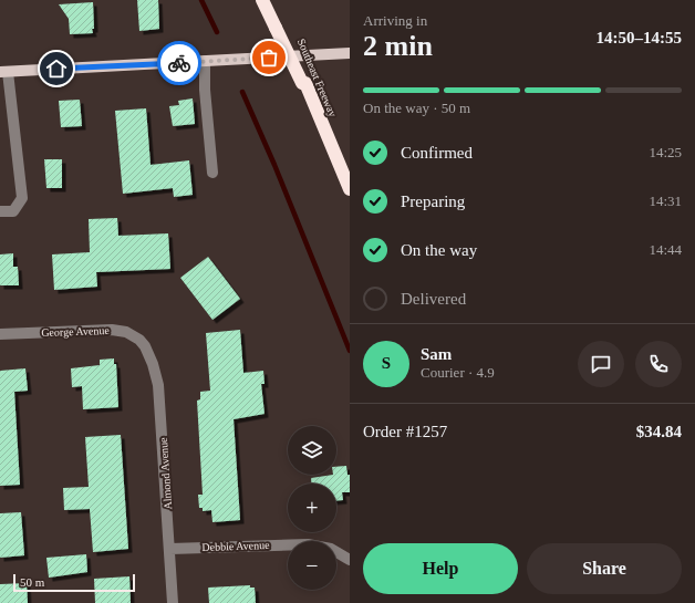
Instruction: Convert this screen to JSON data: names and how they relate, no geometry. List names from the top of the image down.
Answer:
{
  "streets": {
    "highway": ["Southeast Freeway"],
    "street": ["George Avenue", "Almond Avenue", "Debbie Avenue"]
  },
  "crossings": [
    ["George Avenue", "Almond Avenue"],
    ["Almond Avenue", "Debbie Avenue"]
  ],
  "scale_bar": "50 m",
  "page": {
    "heading": ["2 min", "Arriving in", "14:50–14:55"],
    "panel": [
      "Sam",
      "Courier · 4.9",
      "Order #1257",
      "$34.84"
    ],
    "bar": "On the way · 50 m",
    "list": [
      ["Confirmed", "14:25"],
      ["Preparing", "14:31"],
      ["On the way", "14:44"],
      "Delivered"
    ],
    "round": "S",
    "map_buttons": ["+", "−"],
    "buttons": ["Help", "Share"],
    "scale": "50 m"
  }
}
